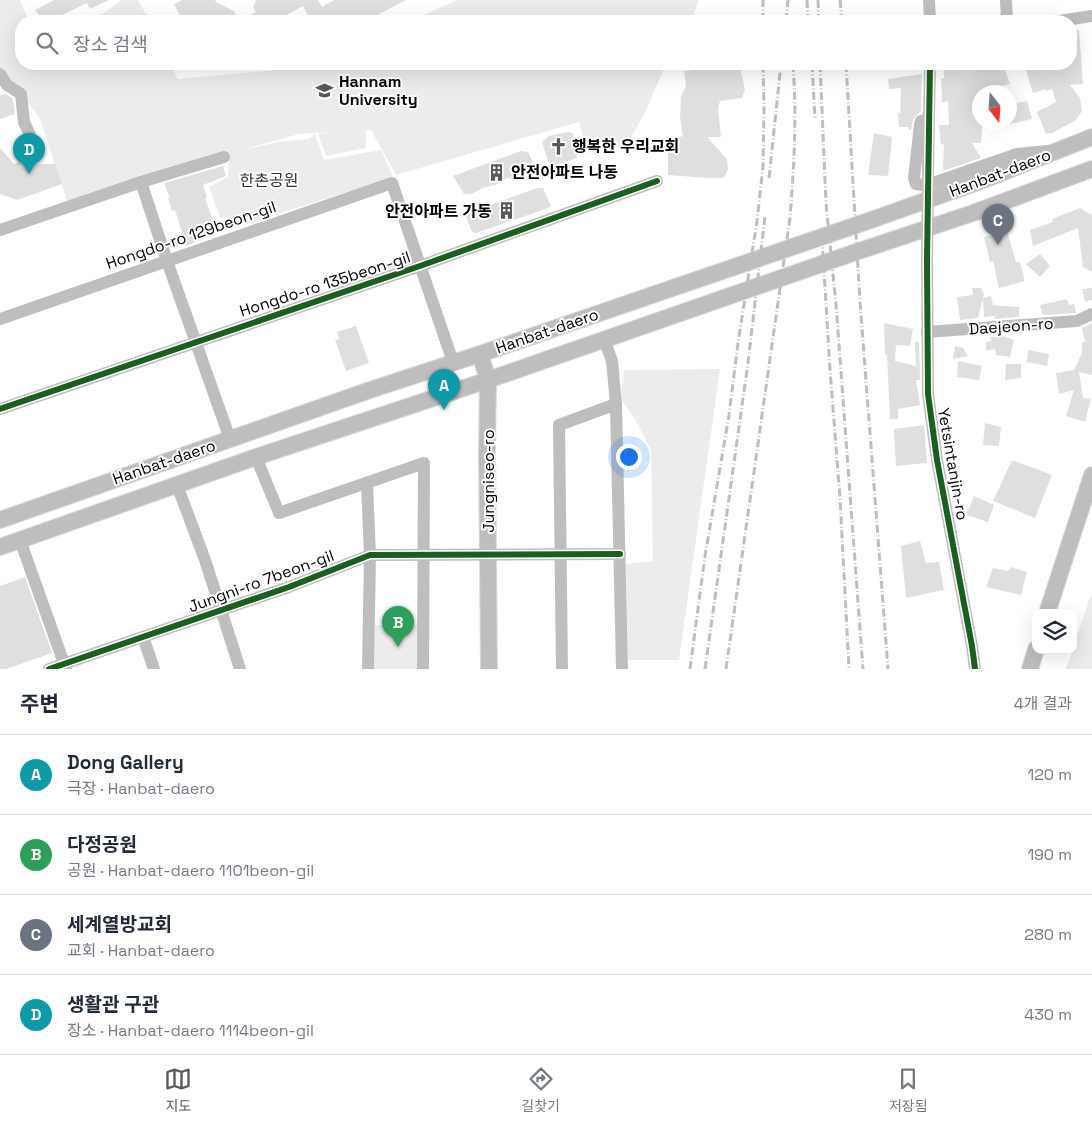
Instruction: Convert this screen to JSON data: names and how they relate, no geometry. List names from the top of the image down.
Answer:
{
  "streets": {
    "main road": ["Hanbat-daero", "Jungniseo-ro"],
    "street": [
      "Hongdo-ro 129beon-gil",
      "Hongdo-ro 135beon-gil",
      "Daejeon-ro",
      "Yetsintanjin-ro",
      "Jungni-ro 7beon-gil"
    ]
  },
  "crossings": [
    ["Hanbat-daero", "Jungniseo-ro"],
    ["Hongdo-ro 129beon-gil", "Hongdo-ro 135beon-gil"],
    ["Daejeon-ro", "Yetsintanjin-ro"],
    ["Jungniseo-ro", "Jungni-ro 7beon-gil"]
  ],
  "parks": ["한촌공원"],
  "places": {
    "school or university": ["Hannam University"],
    "church": ["행복한 우리교회"],
    "building": ["안전아파트 나동", "안전아파트 가동"]
  },
  "north": "bottom",
  "page": {
    "search": "장소 검색",
    "pins": [
      "D",
      "C",
      "A",
      "B"
    ],
    "heading": ["주변", "4개 결과"],
    "list": [
      {
        "mark": "A",
        "name": "Dong Gallery",
        "note": "극장 · Hanbat-daero",
        "value": "120 m"
      },
      {
        "mark": "B",
        "name": "다정공원",
        "note": "공원 · Hanbat-daero 1101beon-gil",
        "value": "190 m"
      },
      {
        "mark": "C",
        "name": "세계열방교회",
        "note": "교회 · Hanbat-daero",
        "value": "280 m"
      },
      {
        "mark": "D",
        "name": "생활관 구관",
        "note": "장소 · Hanbat-daero 1114beon-gil",
        "value": "430 m"
      }
    ],
    "nav": ["지도", "길찾기", "저장됨"]
  }
}
